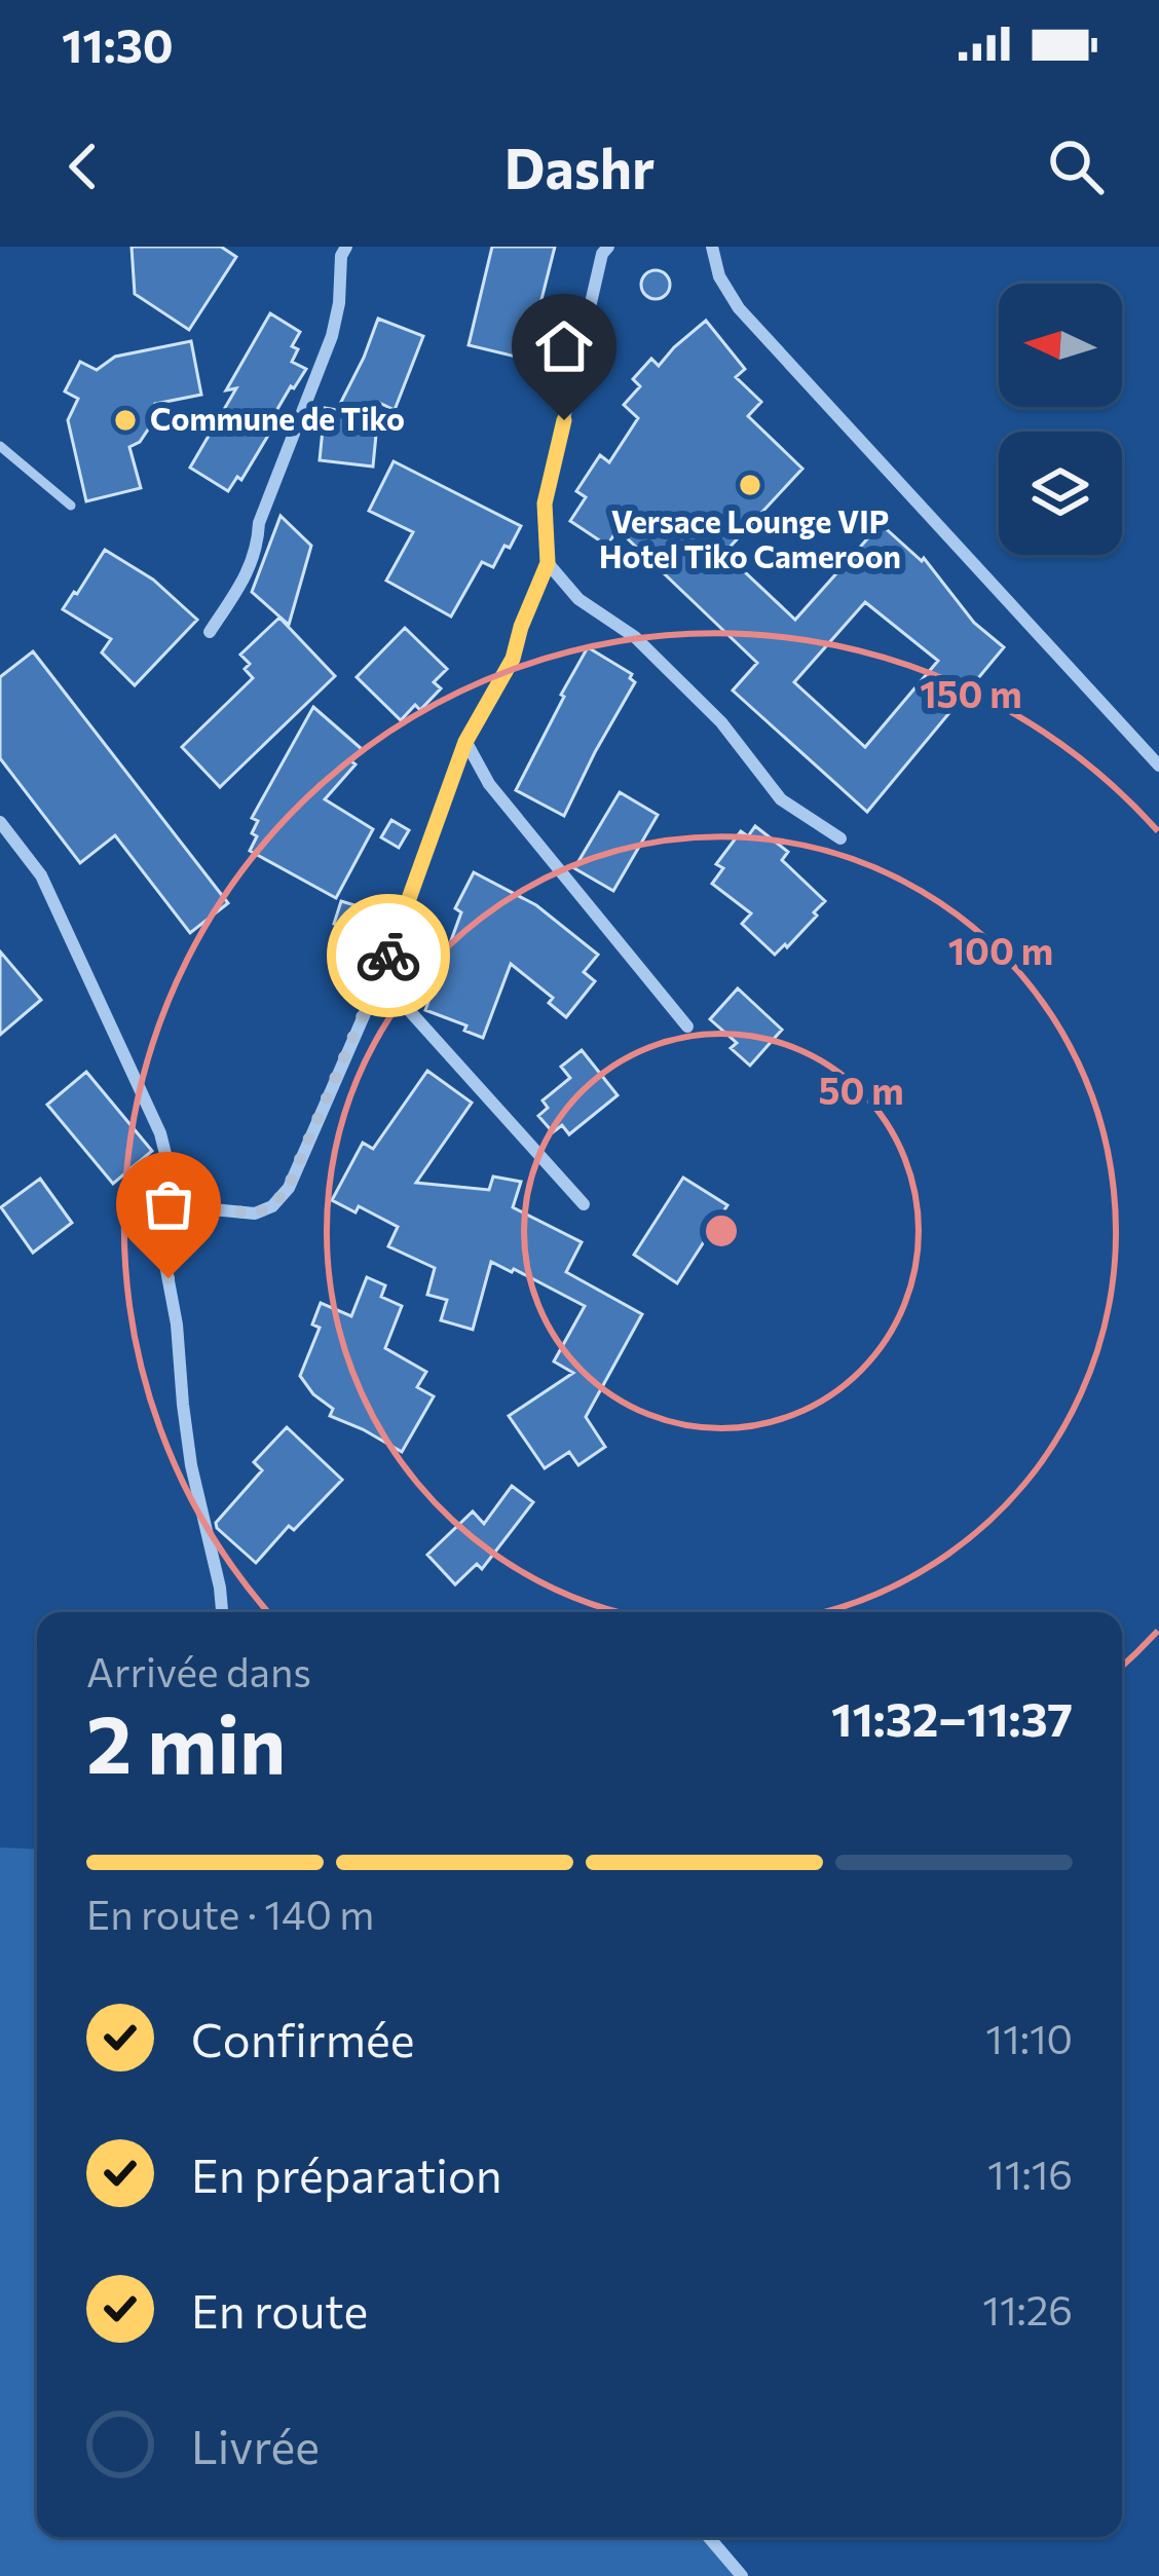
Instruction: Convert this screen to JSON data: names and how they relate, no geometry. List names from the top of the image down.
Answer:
{
  "places": ["Commune de Tiko", "Versace Lounge VIP Hotel Tiko Cameroon"],
  "north": "left",
  "page": {
    "status": "11:30",
    "header": "Dashr",
    "heading": ["2 min", "Arrivée dans", "11:32–11:37"],
    "bar": "En route · 140 m",
    "list": [
      ["Confirmée", "11:10"],
      ["En préparation", "11:16"],
      ["En route", "11:26"],
      "Livrée"
    ]
  },
  "rings": ["150 m", "100 m", "50 m"]
}
